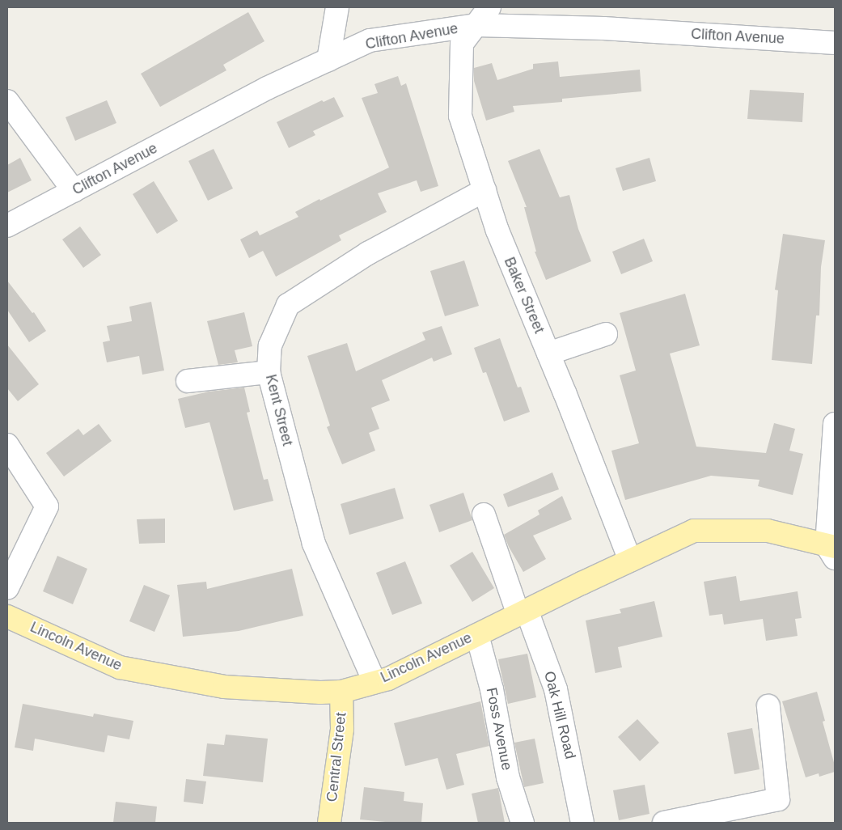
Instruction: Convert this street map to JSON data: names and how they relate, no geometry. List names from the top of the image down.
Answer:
{
  "streets": {
    "main road": ["Lincoln Avenue", "Central Street"],
    "street": [
      "Clifton Avenue",
      "Baker Street",
      "Kent Street",
      "Oak Hill Road",
      "Foss Avenue"
    ]
  },
  "crossings": [
    ["Clifton Avenue", "Baker Street"],
    ["Baker Street", "Kent Street"],
    ["Baker Street", "Lincoln Avenue"],
    ["Kent Street", "Lincoln Avenue"],
    ["Lincoln Avenue", "Oak Hill Road"],
    ["Lincoln Avenue", "Foss Avenue"],
    ["Lincoln Avenue", "Central Street"]
  ]
}
